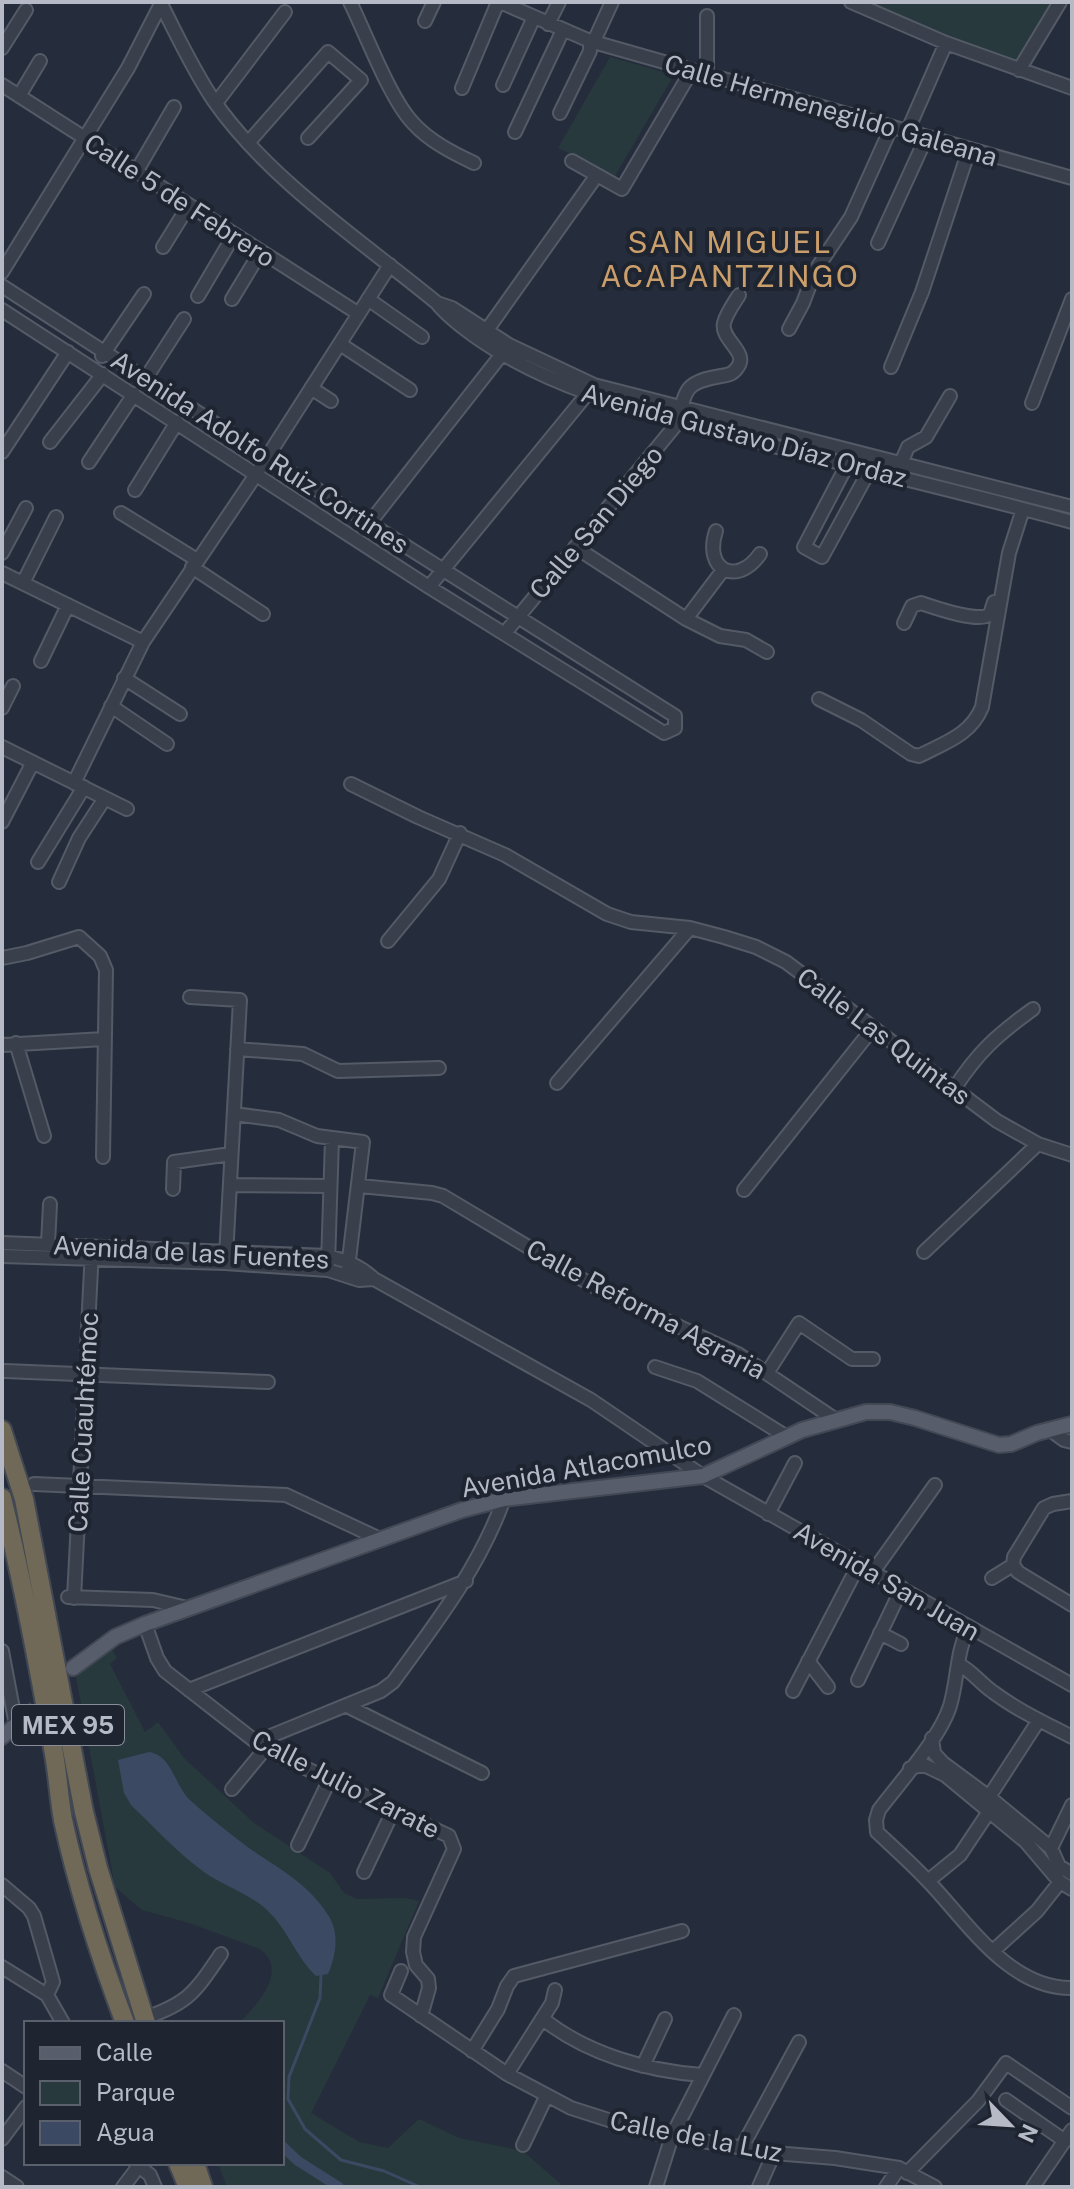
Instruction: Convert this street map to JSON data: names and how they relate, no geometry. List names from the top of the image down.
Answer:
{
  "streets": {
    "highway": ["MEX 95"],
    "main road": ["Avenida Atlacomulco"],
    "street": [
      "Calle Hermenegildo Galeana",
      "Calle 5 de Febrero",
      "Avenida Gustavo Díaz Ordaz",
      "Avenida Adolfo Ruiz Cortines",
      "Calle San Diego",
      "Calle Las Quintas",
      "Avenida de las Fuentes",
      "Calle Reforma Agraria",
      "Calle Cuauhtémoc",
      "Avenida San Juan",
      "Calle Julio Zarate",
      "Calle de la Luz"
    ]
  },
  "crossings": [
    ["Avenida Gustavo Díaz Ordaz", "Calle San Diego"],
    ["Avenida Adolfo Ruiz Cortines", "Calle San Diego"],
    ["Avenida de las Fuentes", "Calle Cuauhtémoc"],
    ["Avenida de las Fuentes", "Avenida Atlacomulco"],
    ["Avenida de las Fuentes", "Avenida San Juan"],
    ["Calle Reforma Agraria", "Avenida Atlacomulco"],
    ["Calle Cuauhtémoc", "Avenida Atlacomulco"],
    ["Avenida Atlacomulco", "Avenida San Juan"],
    ["Avenida Atlacomulco", "Calle Julio Zarate"],
    ["Calle Julio Zarate", "Calle de la Luz"]
  ],
  "districts": ["SAN MIGUEL ACAPANTZINGO"],
  "legend": ["Calle", "Parque", "Agua"],
  "north": "bottom right"
}
